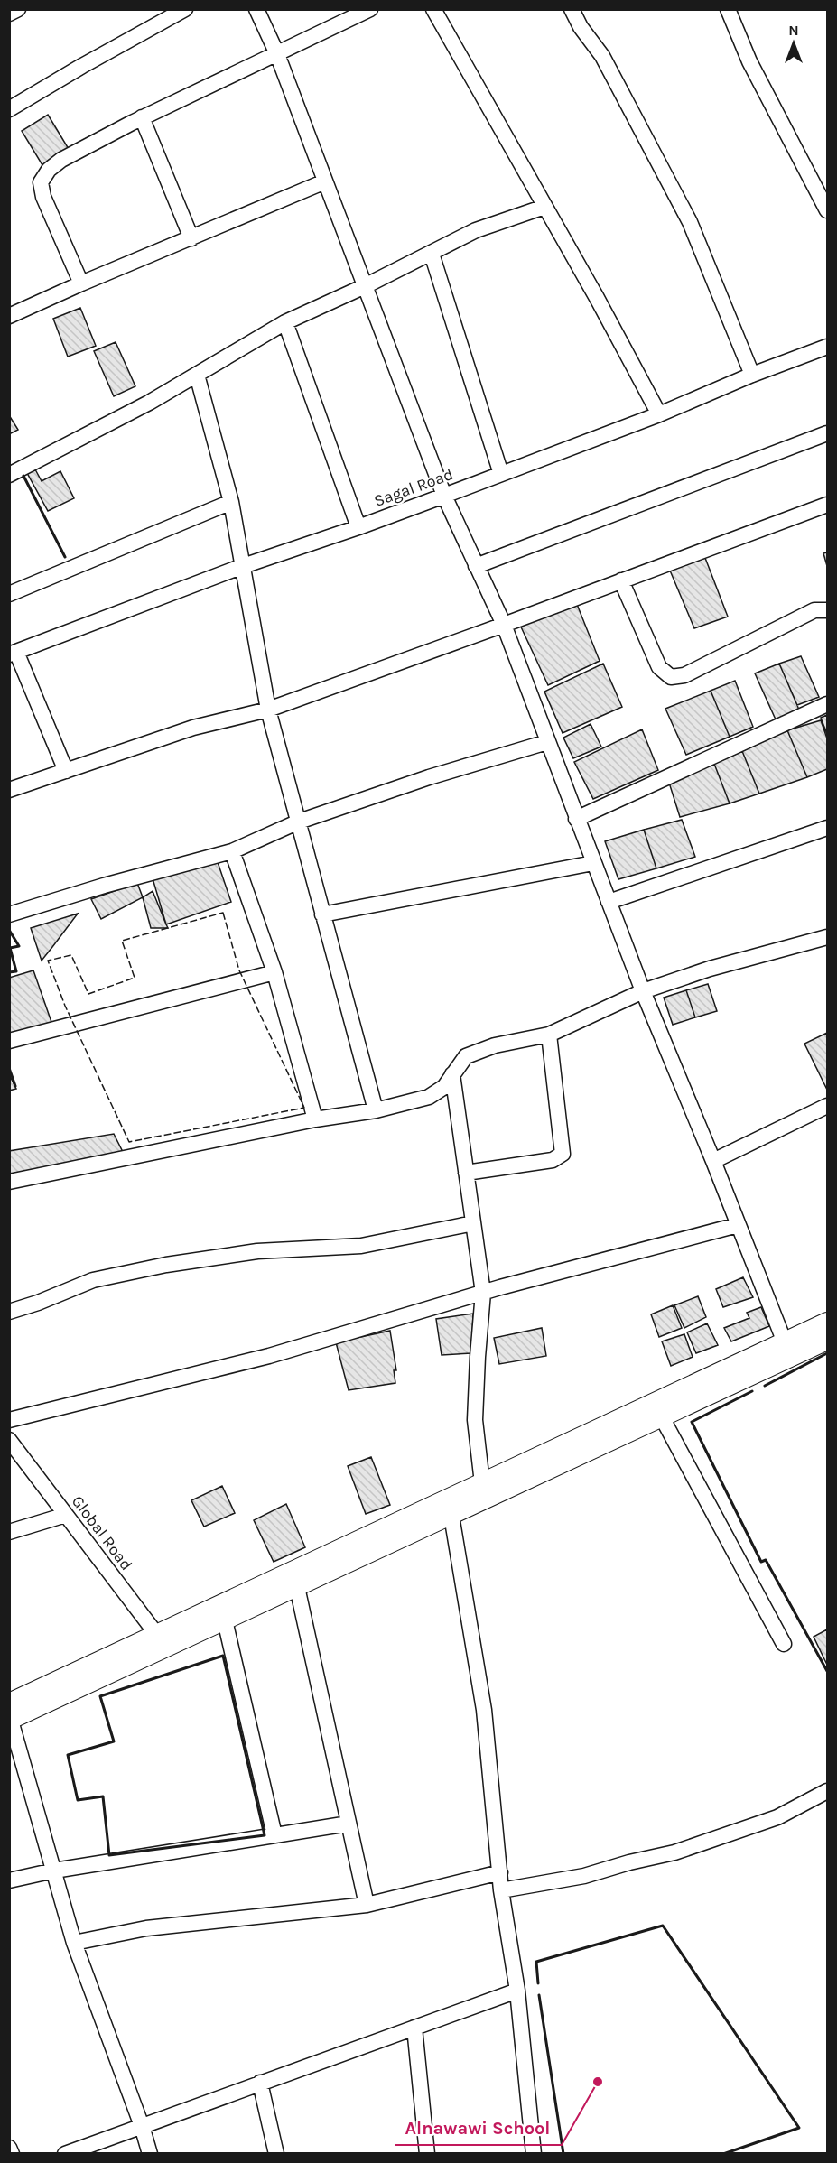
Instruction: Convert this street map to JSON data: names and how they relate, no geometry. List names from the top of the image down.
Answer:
{
  "streets": {
    "street": ["Sagal Road", "Global Road"]
  },
  "places": ["Alnawawi School"],
  "north": "top"
}
